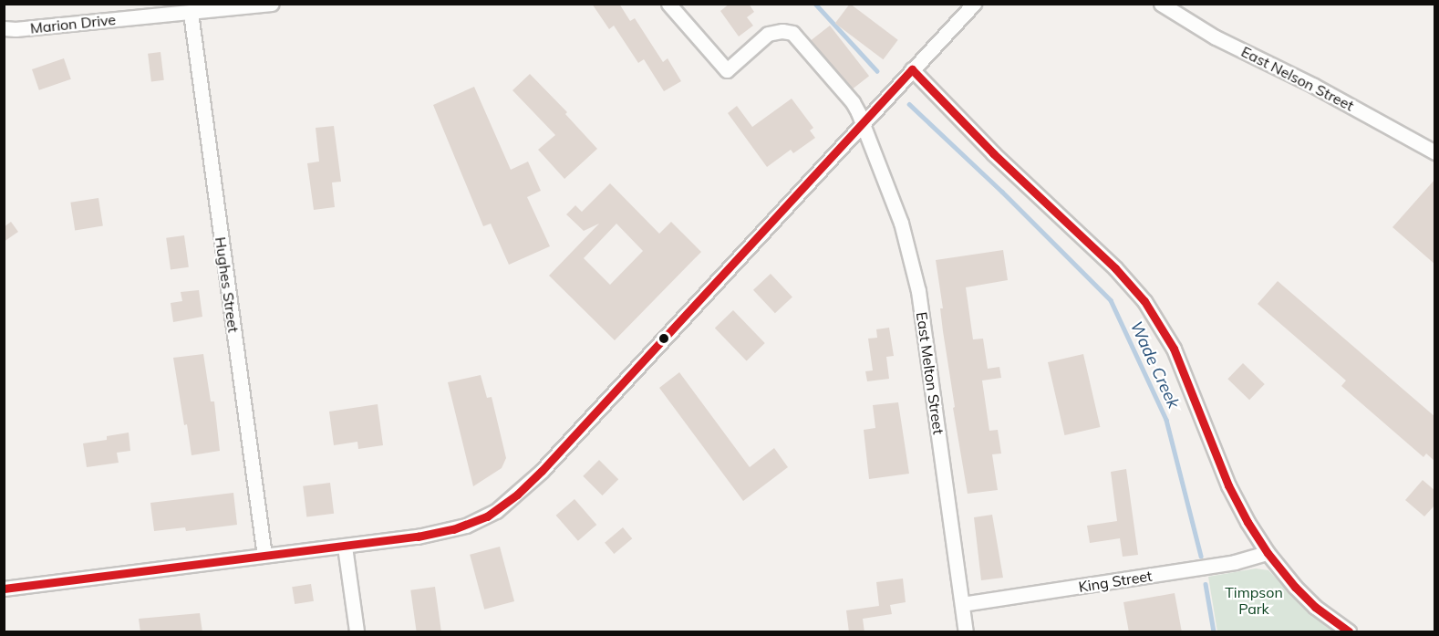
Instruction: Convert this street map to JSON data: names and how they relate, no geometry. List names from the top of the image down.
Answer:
{
  "streets": {
    "street": [
      "Marion Drive",
      "East Nelson Street",
      "Hughes Street",
      "East Melton Street",
      "King Street"
    ]
  },
  "crossings": [
    ["Marion Drive", "Hughes Street"],
    ["East Melton Street", "King Street"]
  ],
  "water": ["Wade Creek"],
  "parks": ["Timpson Park"]
}
